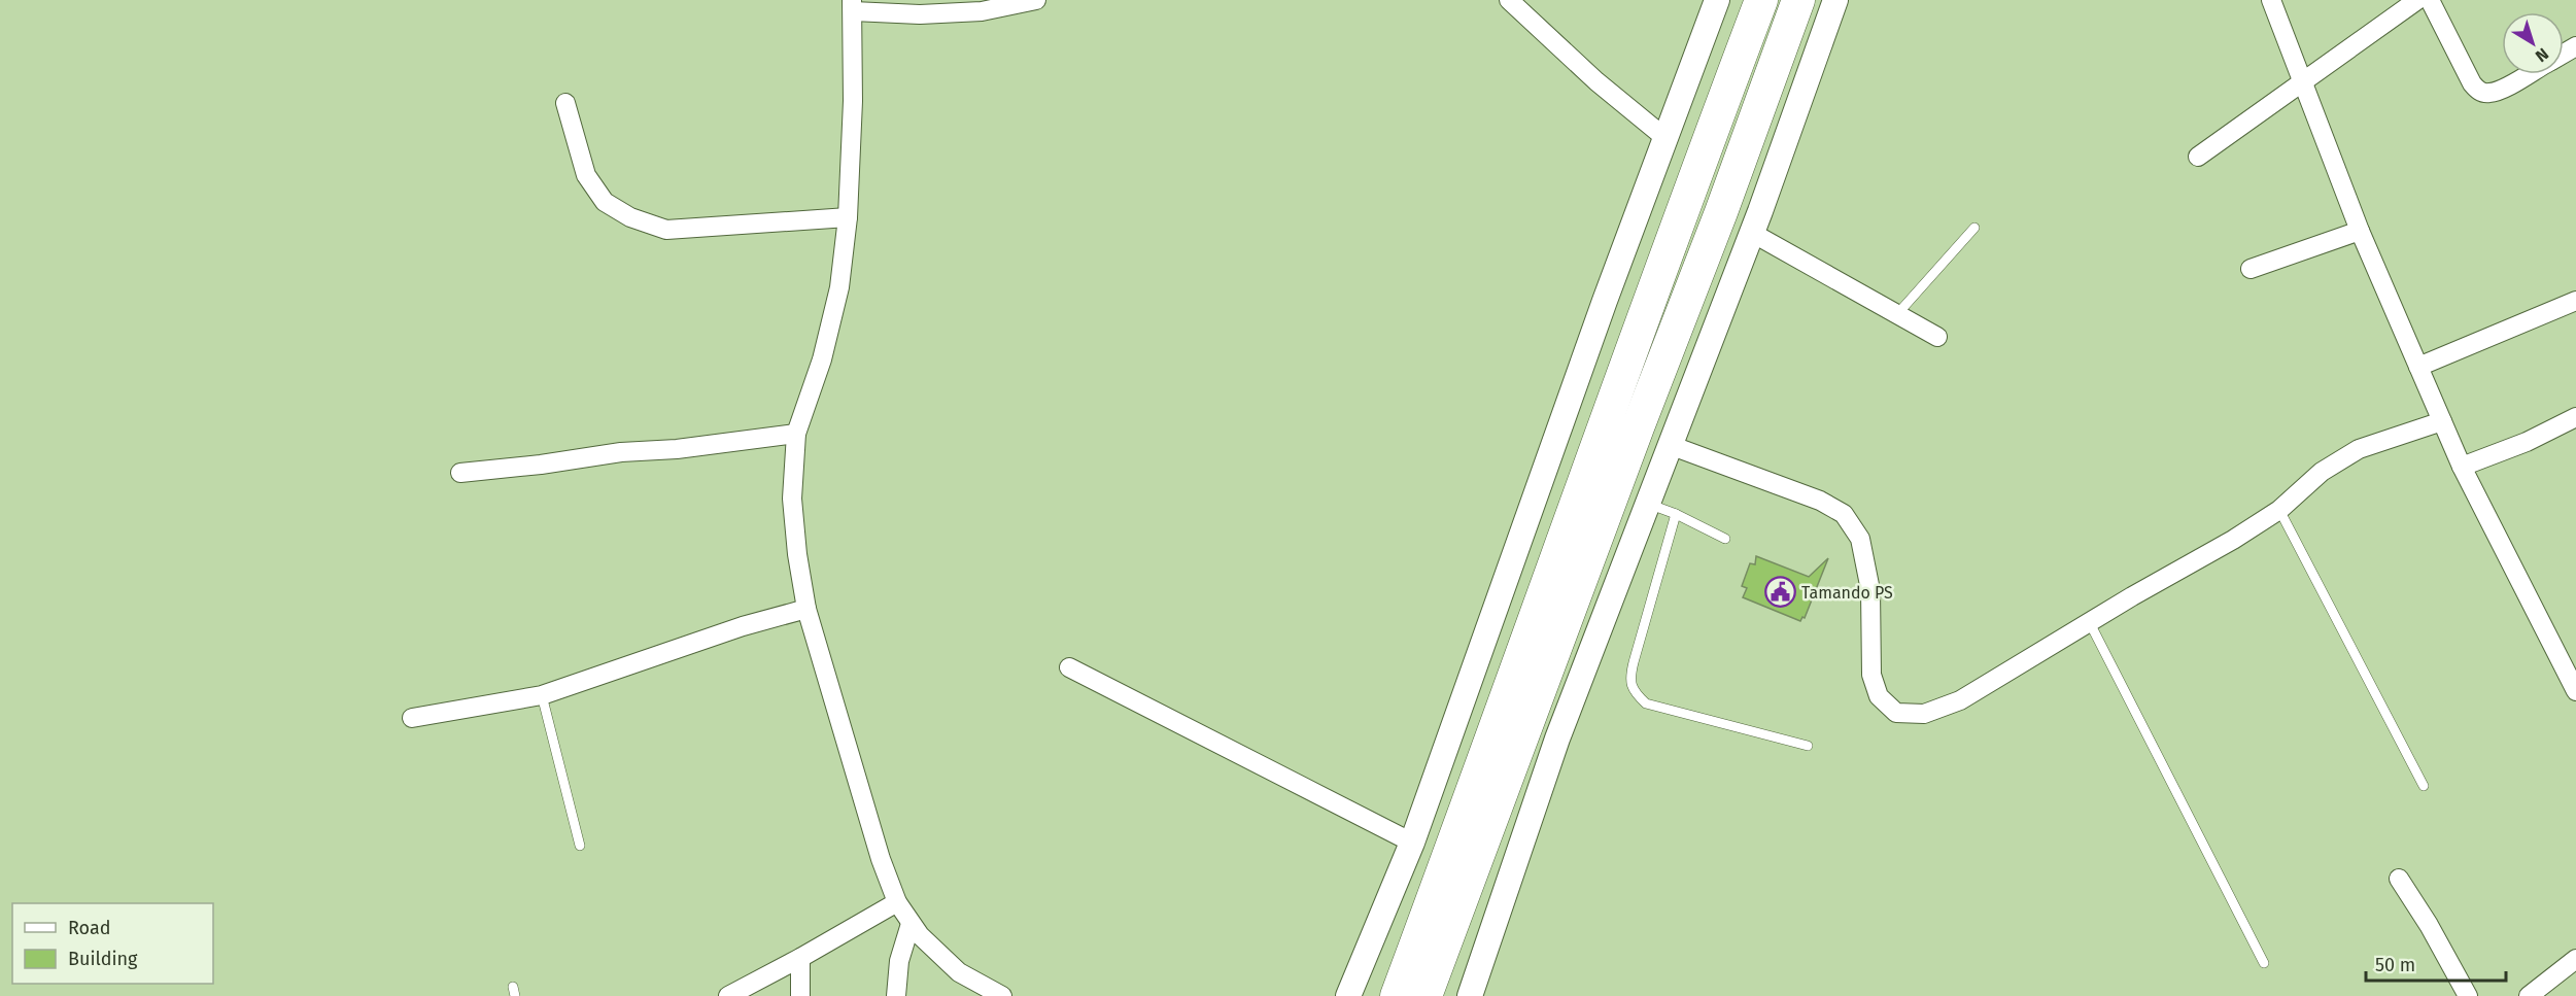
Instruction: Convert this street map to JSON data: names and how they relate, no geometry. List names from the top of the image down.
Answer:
{
  "places": {
    "public building": ["Tamando PS"]
  },
  "legend": ["Road", "Building"],
  "scale_bar": "50 m",
  "north": "bottom right"
}
